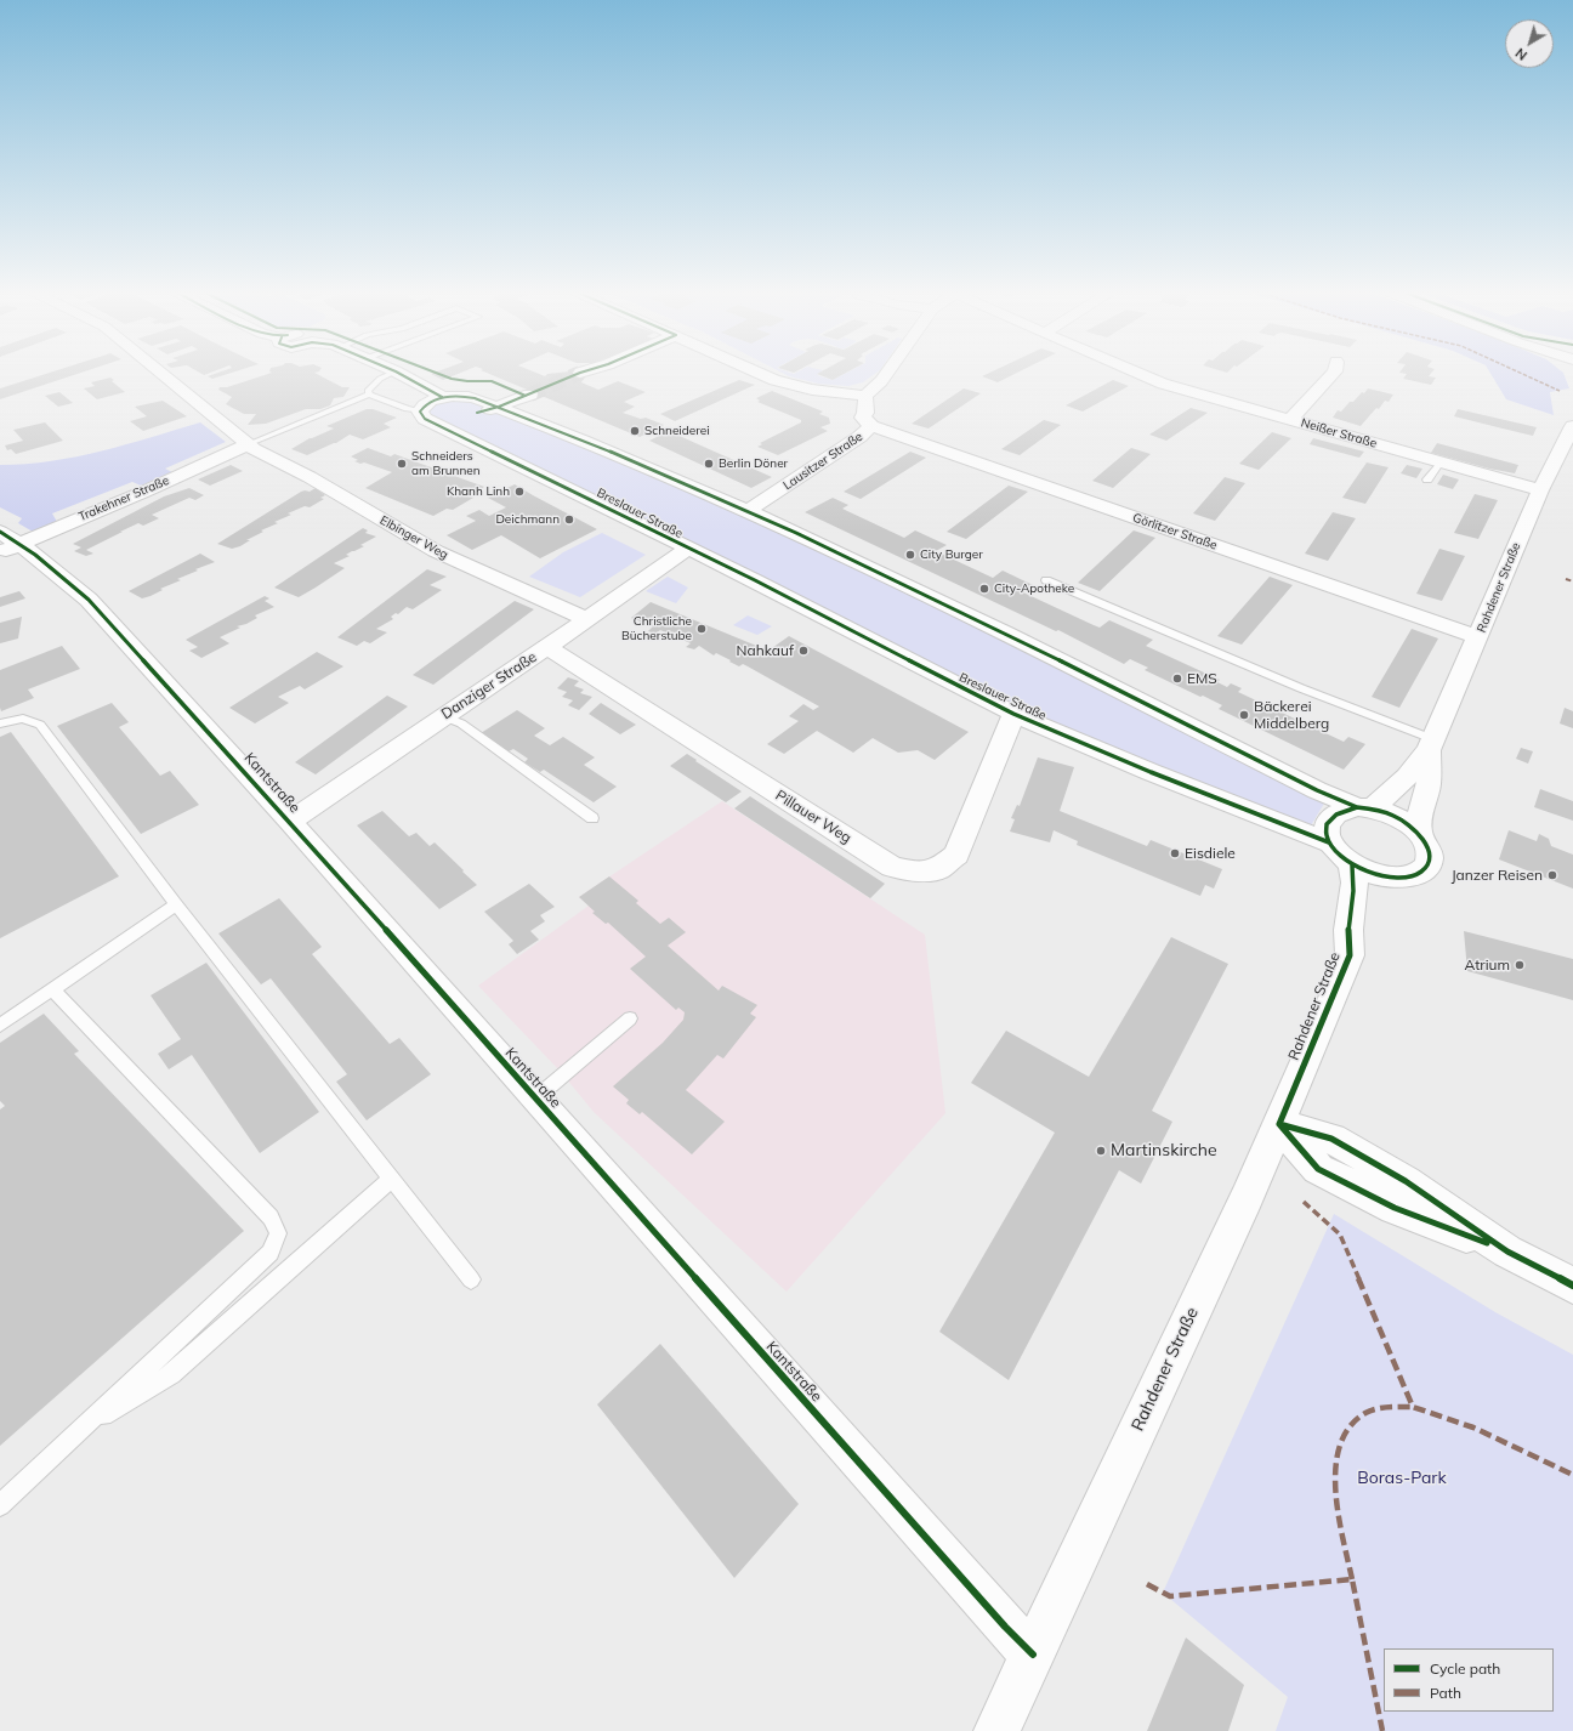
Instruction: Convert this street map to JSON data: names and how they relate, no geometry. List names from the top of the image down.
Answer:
{
  "streets": {
    "street": [
      "Neißer Straße",
      "Lausitzer Straße",
      "Trakehner Straße",
      "Breslauer Straße",
      "Görlitzer Straße",
      "Elbinger Weg",
      "Rahdener Straße",
      "Danziger Straße",
      "Kantstraße",
      "Pillauer Weg"
    ]
  },
  "crossings": [
    ["Neißer Straße", "Rahdener Straße"],
    ["Lausitzer Straße", "Görlitzer Straße"],
    ["Trakehner Straße", "Elbinger Weg"],
    ["Trakehner Straße", "Kantstraße"],
    ["Breslauer Straße", "Rahdener Straße"],
    ["Breslauer Straße", "Danziger Straße"],
    ["Breslauer Straße", "Pillauer Weg"],
    ["Görlitzer Straße", "Rahdener Straße"],
    ["Elbinger Weg", "Danziger Straße"],
    ["Rahdener Straße", "Kantstraße"],
    ["Danziger Straße", "Kantstraße"],
    ["Danziger Straße", "Pillauer Weg"]
  ],
  "parks": ["Boras-Park"],
  "places": [
    "Schneiderei",
    "Schneiders am Brunnen",
    "Berlin Döner",
    "Khanh Linh",
    "Deichmann",
    "City Burger",
    "City-Apotheke",
    "Christliche Bücherstube",
    "Nahkauf",
    "EMS",
    "Bäckerei Middelberg",
    "Eisdiele",
    "Janzer Reisen",
    "Atrium",
    "Martinskirche"
  ],
  "legend": ["Cycle path", "Path"],
  "north": "bottom left"
}
